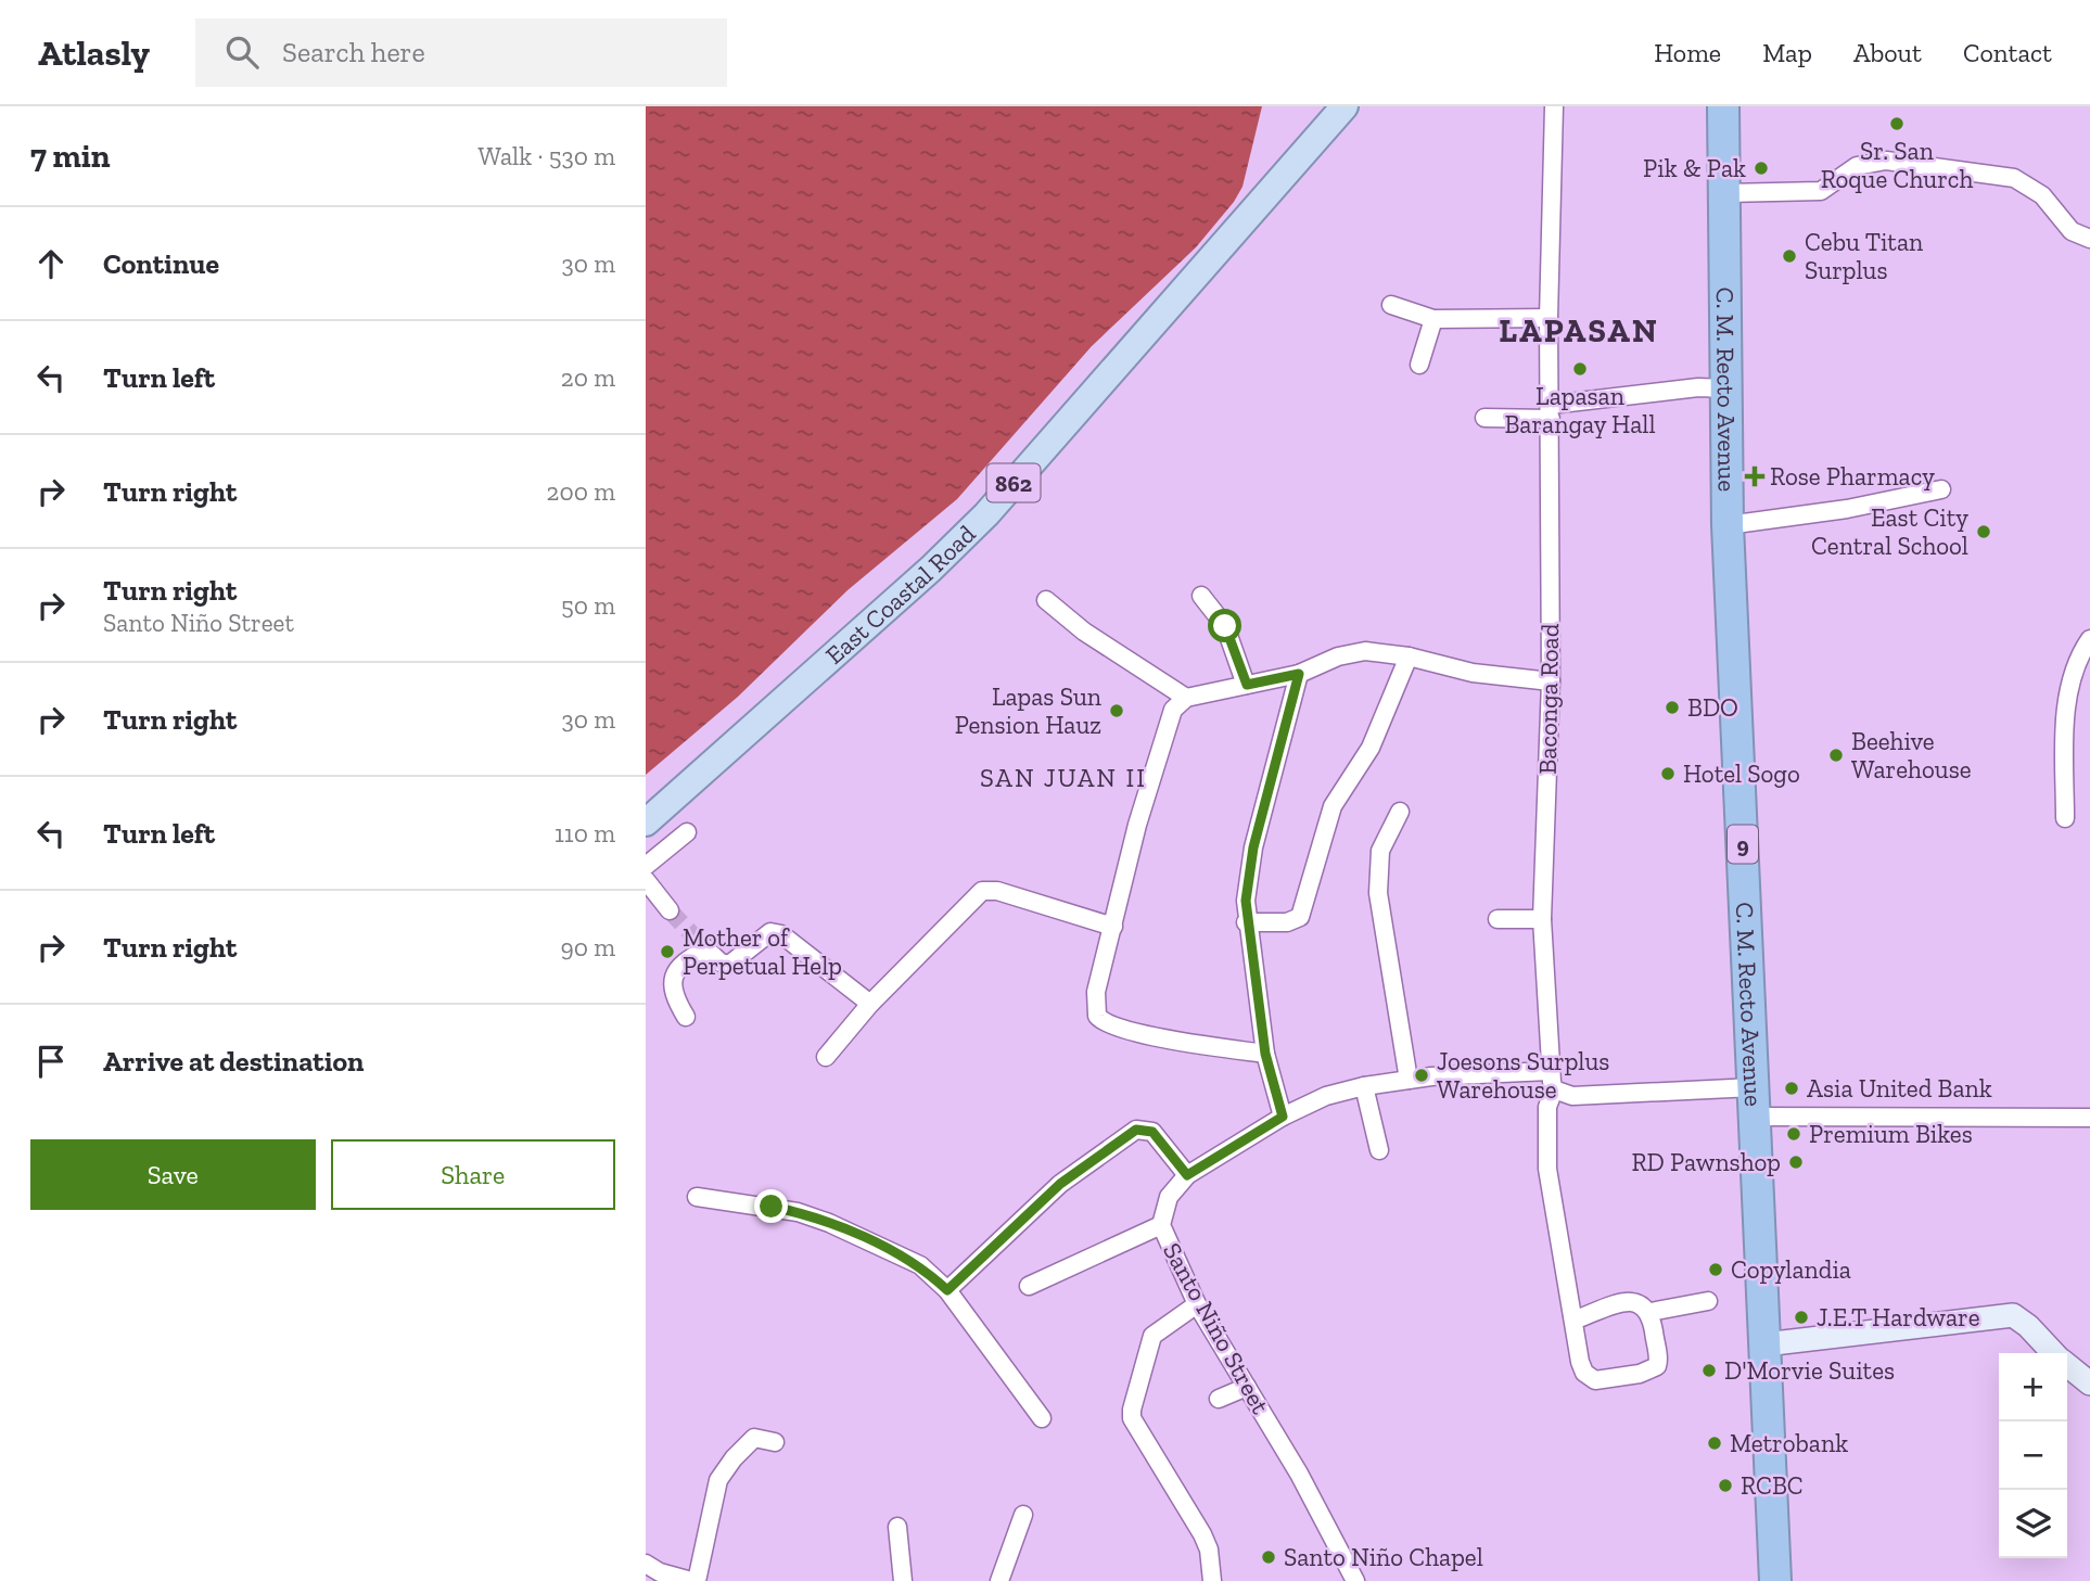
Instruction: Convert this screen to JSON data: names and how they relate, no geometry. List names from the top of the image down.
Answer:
{
  "streets": {
    "highway": ["C. M. Recto Avenue", "9"],
    "main road": ["862", "East Coastal Road"],
    "street": ["Baconga Road", "Santo Niño Street"]
  },
  "crossings": [
    ["Baconga Road", "Santo Niño Street"]
  ],
  "districts": ["LAPASAN", "SAN JUAN II"],
  "places": {
    "other": [
      "Sr. San Roque Church",
      "Pik & Pak",
      "Cebu Titan Surplus",
      "Lapasan Barangay Hall",
      "East City Central School",
      "BDO",
      "Lapas Sun Pension Hauz",
      "Beehive Warehouse",
      "Hotel Sogo",
      "Mother of Perpetual Help",
      "Joesons Surplus Warehouse",
      "Asia United Bank",
      "Premium Bikes",
      "RD Pawnshop",
      "Copylandia",
      "J.E.T Hardware",
      "D'Morvie Suites",
      "Metrobank",
      "RCBC",
      "Santo Niño Chapel"
    ],
    "health": ["Rose Pharmacy"]
  },
  "page": {
    "header": "Atlasly",
    "search": "Search here",
    "nav": [
      "Home",
      "Map",
      "About",
      "Contact"
    ],
    "heading": ["7 min", "Walk · 530 m"],
    "list": [
      ["Continue", "30 m"],
      ["Turn left", "20 m"],
      ["Turn right", "200 m"],
      ["Turn right", "Santo Niño Street", "50 m"],
      ["Turn right", "30 m"],
      ["Turn left", "110 m"],
      ["Turn right", "90 m"],
      "Arrive at destination"
    ],
    "buttons": ["Save", "Share"],
    "map_buttons": ["+", "−"]
  }
}
